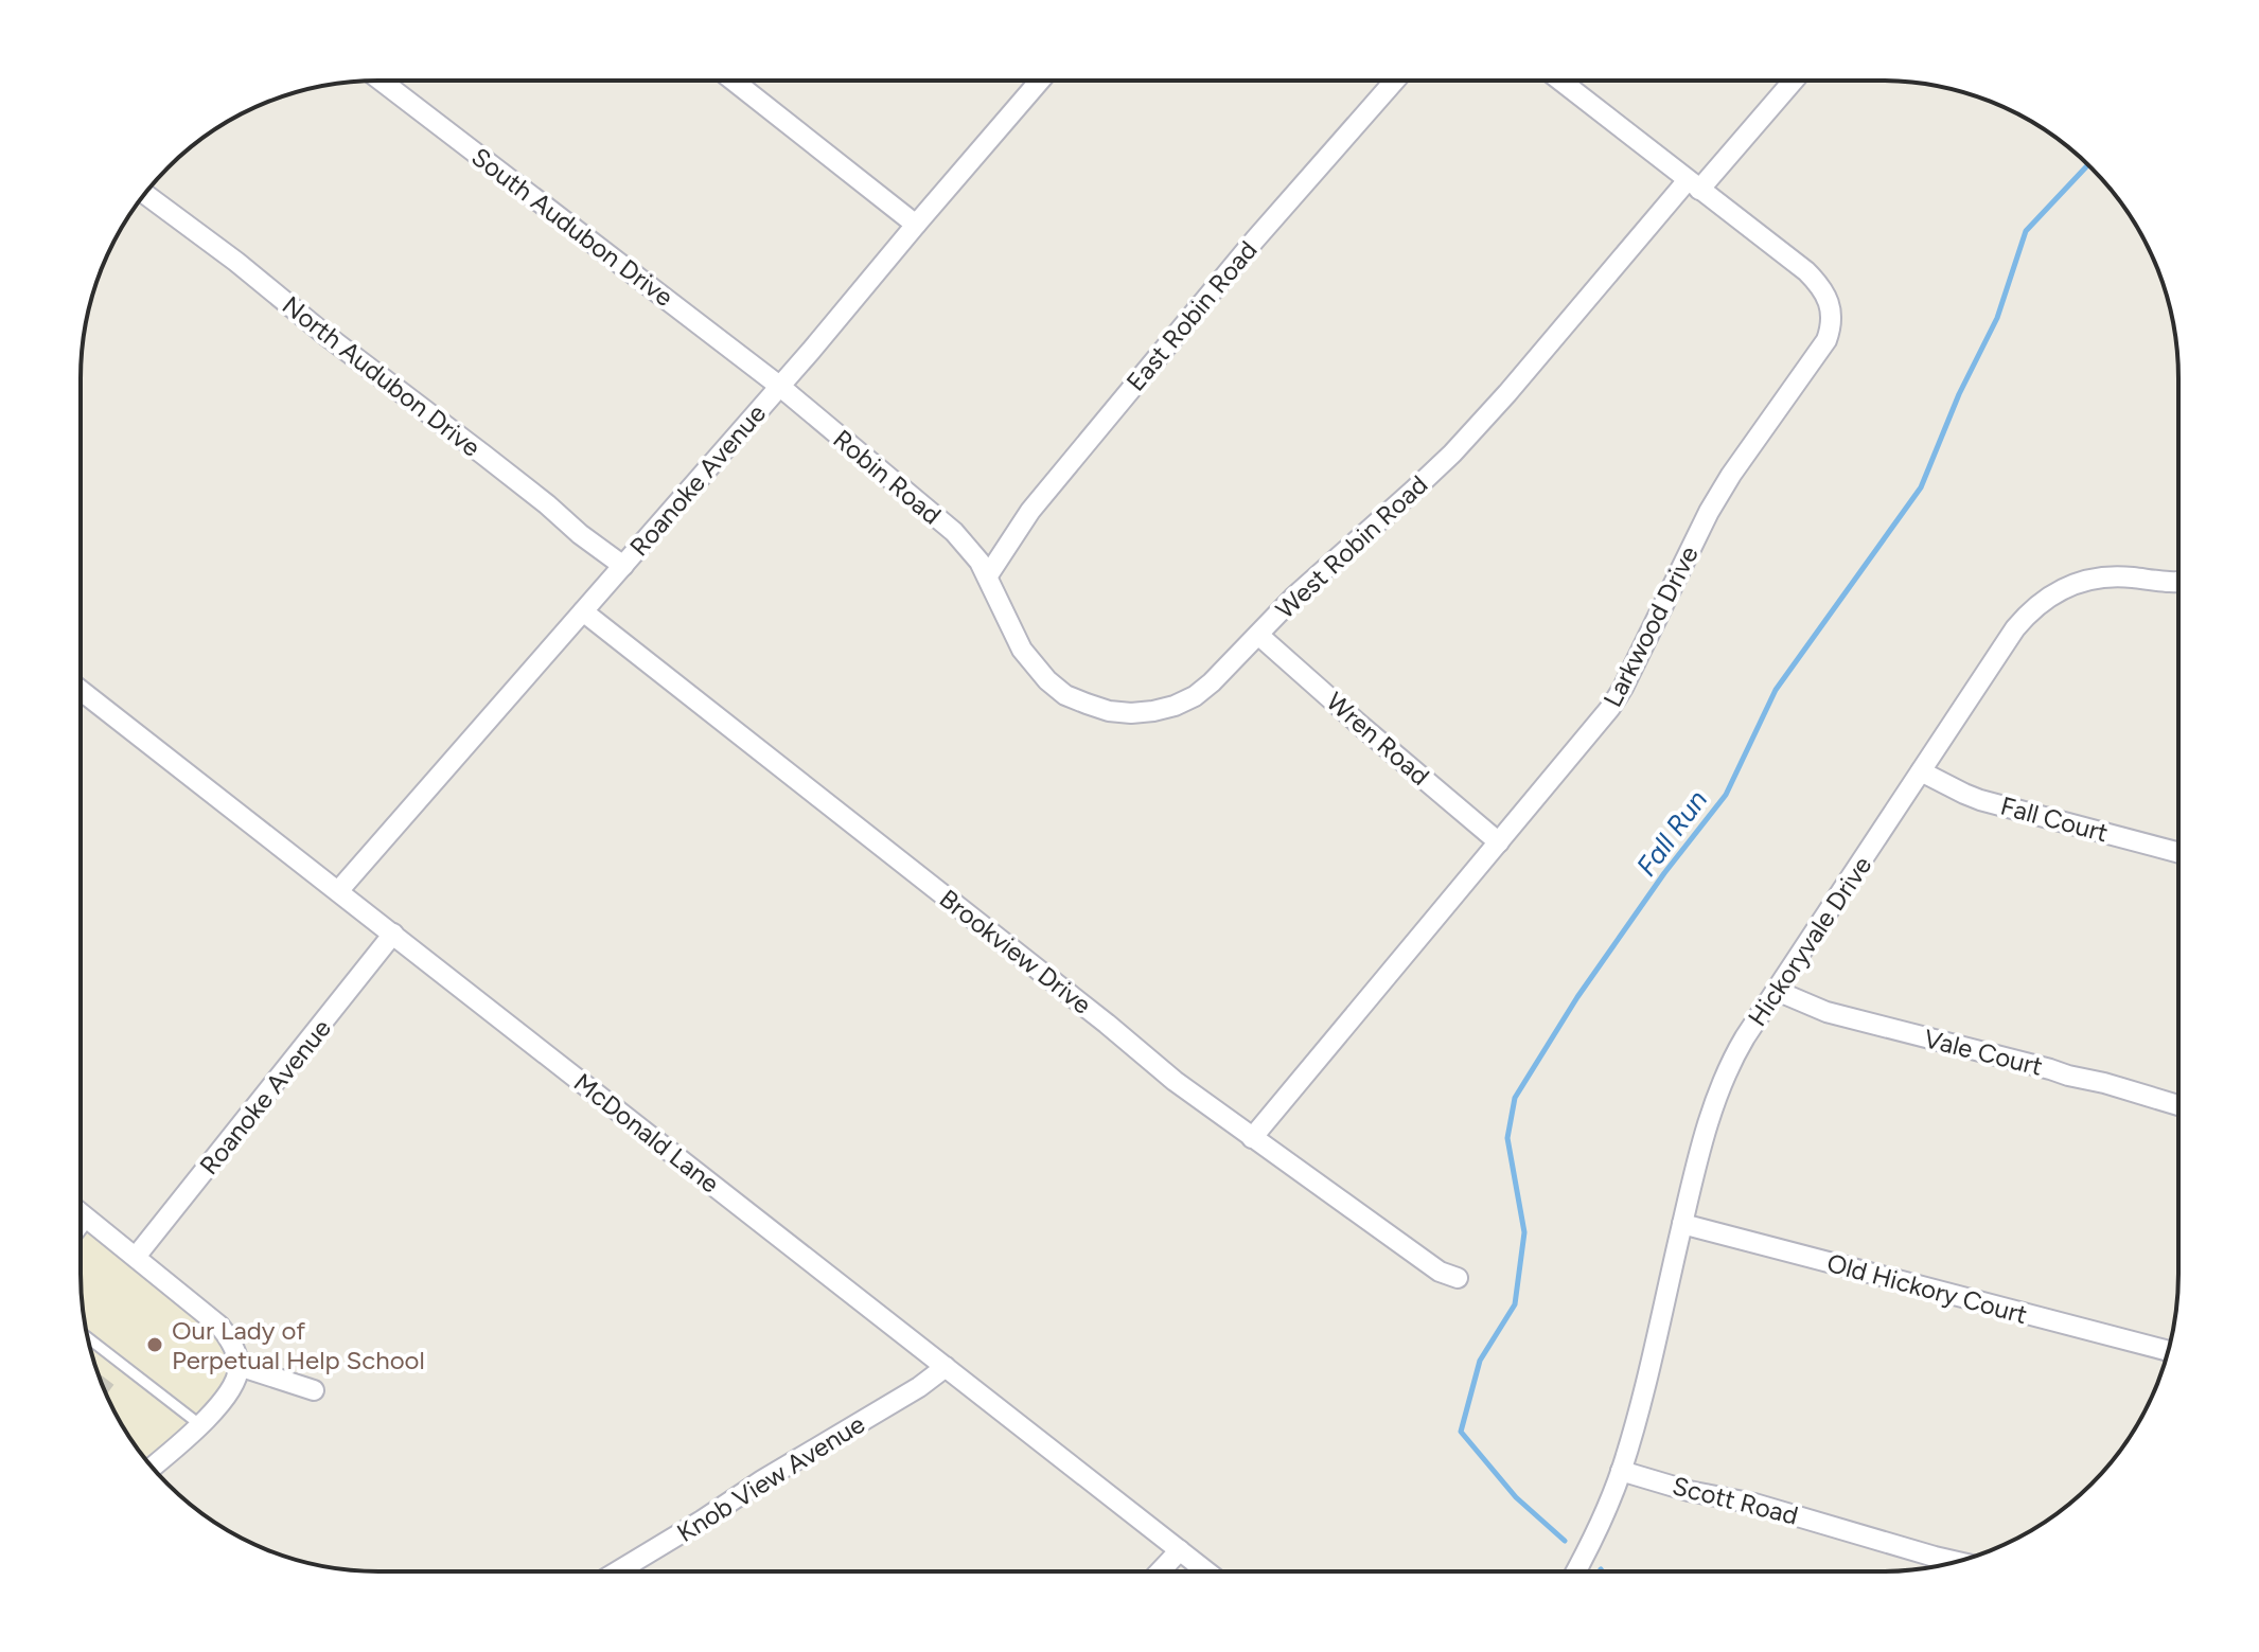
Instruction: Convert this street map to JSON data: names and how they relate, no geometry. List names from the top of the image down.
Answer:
{
  "streets": {
    "street": [
      "South Audubon Drive",
      "East Robin Road",
      "North Audubon Drive",
      "Robin Road",
      "Roanoke Avenue",
      "West Robin Road",
      "Larkwood Drive",
      "Wren Road",
      "Fall Court",
      "Hickoryvale Drive",
      "Brookview Drive",
      "Vale Court",
      "McDonald Lane",
      "Old Hickory Court",
      "Knob View Avenue",
      "Scott Road"
    ]
  },
  "crossings": [
    ["South Audubon Drive", "Robin Road"],
    ["South Audubon Drive", "Roanoke Avenue"],
    ["East Robin Road", "Robin Road"],
    ["East Robin Road", "West Robin Road"],
    ["North Audubon Drive", "Roanoke Avenue"],
    ["Robin Road", "Roanoke Avenue"],
    ["Robin Road", "West Robin Road"],
    ["Roanoke Avenue", "Brookview Drive"],
    ["Roanoke Avenue", "McDonald Lane"],
    ["West Robin Road", "Larkwood Drive"],
    ["West Robin Road", "Wren Road"],
    ["Larkwood Drive", "Wren Road"],
    ["Larkwood Drive", "Brookview Drive"],
    ["Fall Court", "Hickoryvale Drive"],
    ["Hickoryvale Drive", "Vale Court"],
    ["Hickoryvale Drive", "Old Hickory Court"],
    ["Hickoryvale Drive", "Scott Road"],
    ["McDonald Lane", "Knob View Avenue"]
  ],
  "water": ["Fall Run"],
  "places": ["Our Lady of Perpetual Help School"]
}
